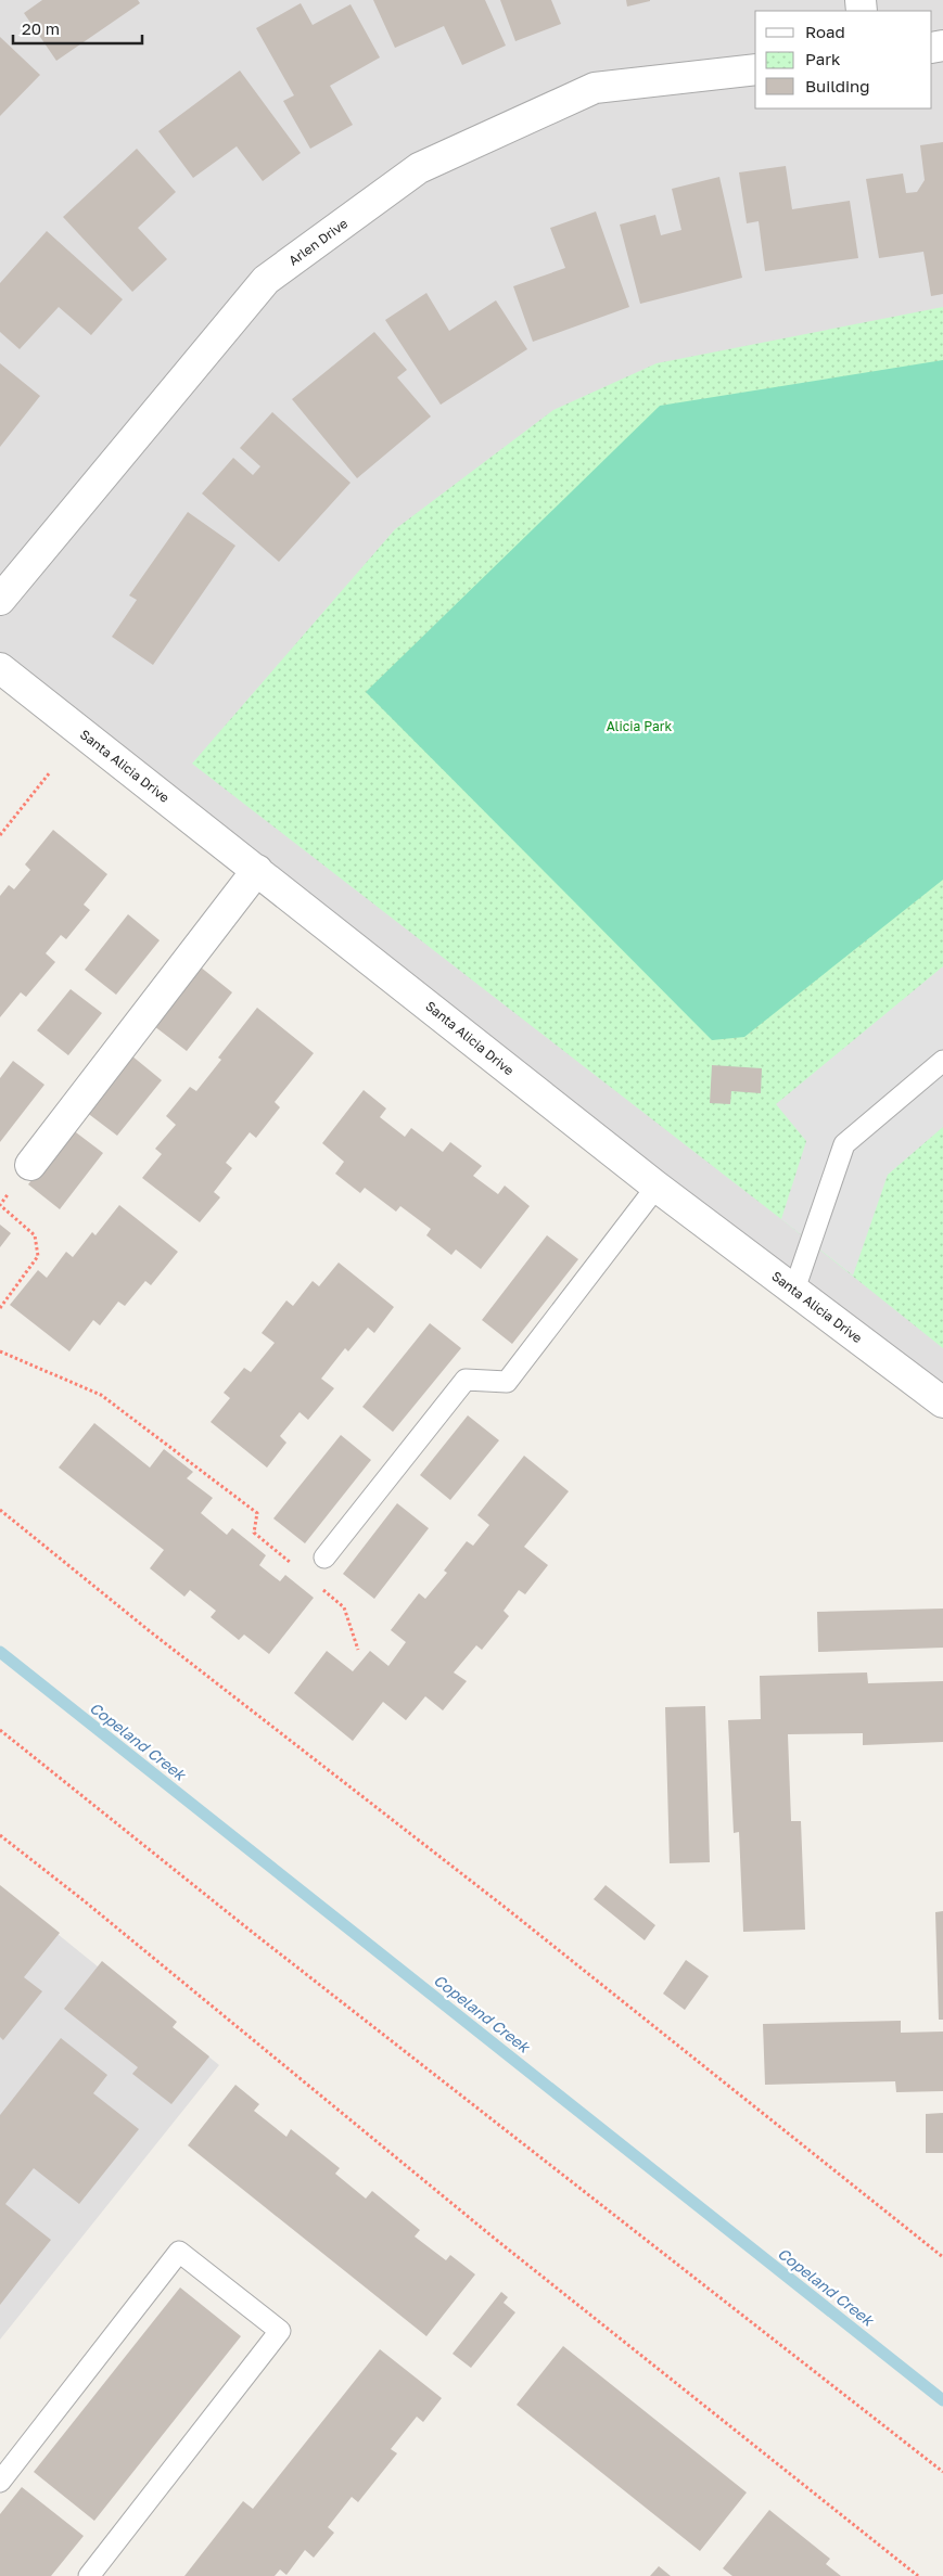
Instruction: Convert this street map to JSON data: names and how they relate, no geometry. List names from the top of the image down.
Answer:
{
  "streets": {
    "street": ["Arlen Drive", "Santa Alicia Drive"]
  },
  "water": ["Copeland Creek"],
  "parks": ["Alicia Park"],
  "legend": ["Road", "Park", "Building"],
  "scale_bar": "20 m"
}
